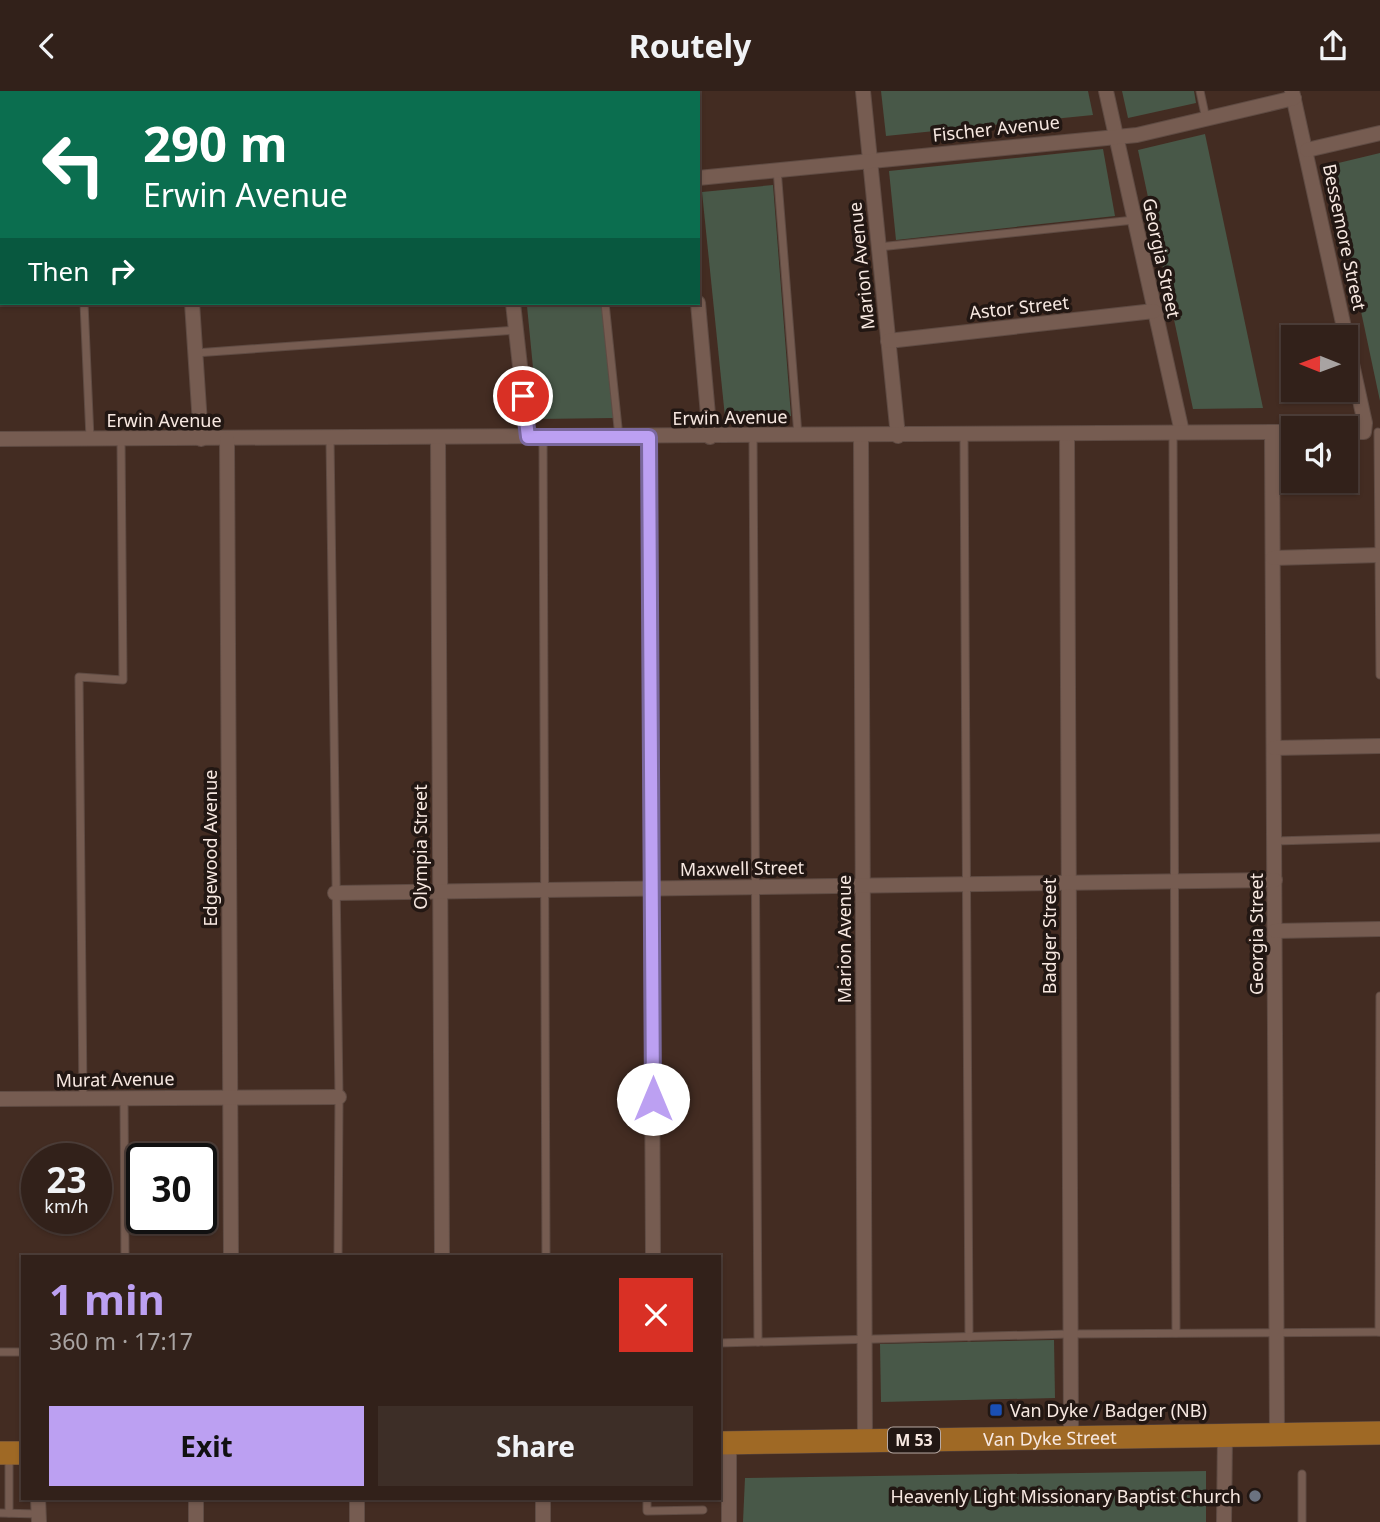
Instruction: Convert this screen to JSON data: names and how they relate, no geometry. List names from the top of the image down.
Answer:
{
  "streets": {
    "main road": ["Van Dyke Street", "M 53"],
    "street": [
      "Fischer Avenue",
      "Bessemore Street",
      "Georgia Street",
      "Marion Avenue",
      "Astor Street",
      "Erwin Avenue",
      "Olympia Street",
      "Edgewood Avenue",
      "Maxwell Street",
      "Badger Street",
      "Murat Avenue"
    ]
  },
  "crossings": [
    ["Fischer Avenue", "Bessemore Street"],
    ["Fischer Avenue", "Georgia Street"],
    ["Fischer Avenue", "Marion Avenue"],
    ["Georgia Street", "Astor Street"],
    ["Georgia Street", "Erwin Avenue"],
    ["Georgia Street", "Maxwell Street"],
    ["Georgia Street", "Van Dyke Street"],
    ["Marion Avenue", "Astor Street"],
    ["Marion Avenue", "Erwin Avenue"],
    ["Marion Avenue", "Maxwell Street"],
    ["Marion Avenue", "Van Dyke Street"],
    ["Erwin Avenue", "Olympia Street"],
    ["Erwin Avenue", "Edgewood Avenue"],
    ["Erwin Avenue", "Badger Street"],
    ["Olympia Street", "Maxwell Street"],
    ["Edgewood Avenue", "Murat Avenue"],
    ["Maxwell Street", "Badger Street"],
    ["Badger Street", "Van Dyke Street"]
  ],
  "places": {
    "transit": ["Van Dyke / Badger (NB)"],
    "other": ["Heavenly Light Missionary Baptist Church"]
  },
  "north": "left",
  "page": {
    "header": "Routely",
    "turn": ["290 m", "Erwin Avenue"],
    "then": "Then",
    "speed": "23 km/h",
    "limit": "30",
    "heading": ["1 min", "360 m · 17:17"],
    "buttons": ["Exit", "Share"]
  }
}
